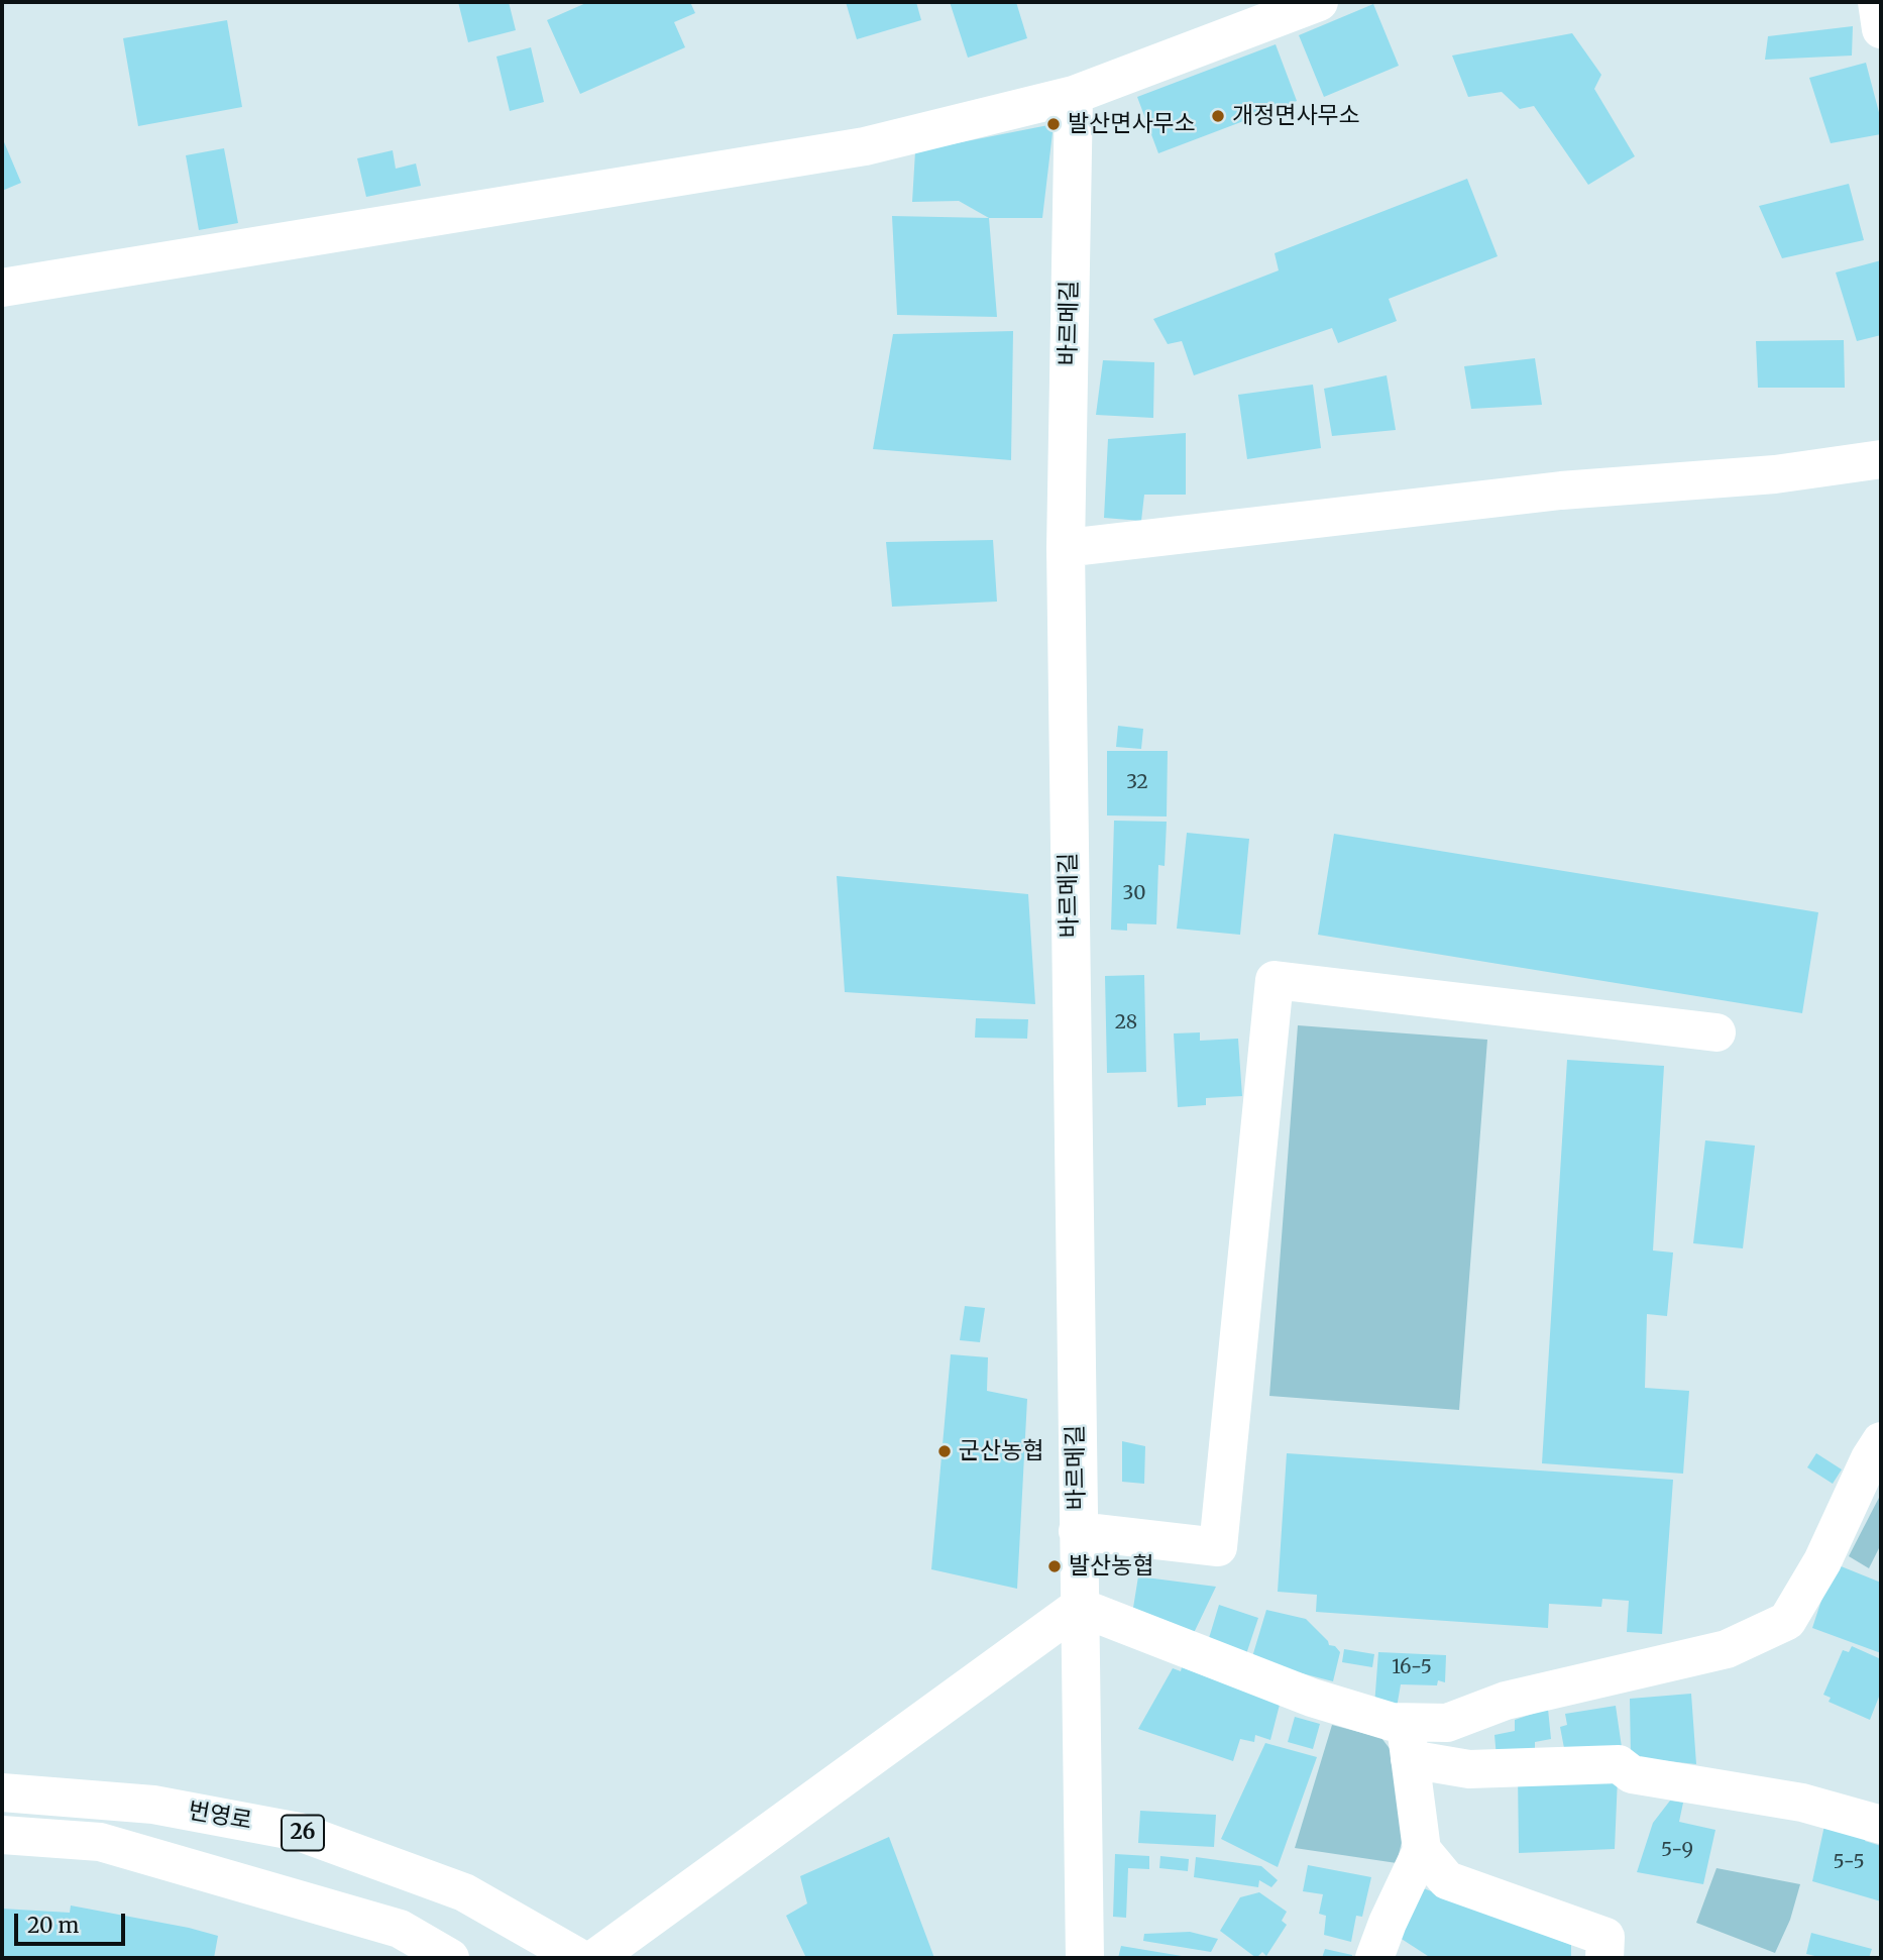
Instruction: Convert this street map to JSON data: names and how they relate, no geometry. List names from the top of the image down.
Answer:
{
  "streets": {
    "street": ["바르메길", "번영로", "26"]
  },
  "places": [
    "개정면사무소",
    "발산면사무소",
    "군산농협",
    "발산농협"
  ],
  "house_numbers": [
    "32",
    "30",
    "28",
    "16-5",
    "5-9",
    "5-5"
  ],
  "scale_bar": "20 m"
}
